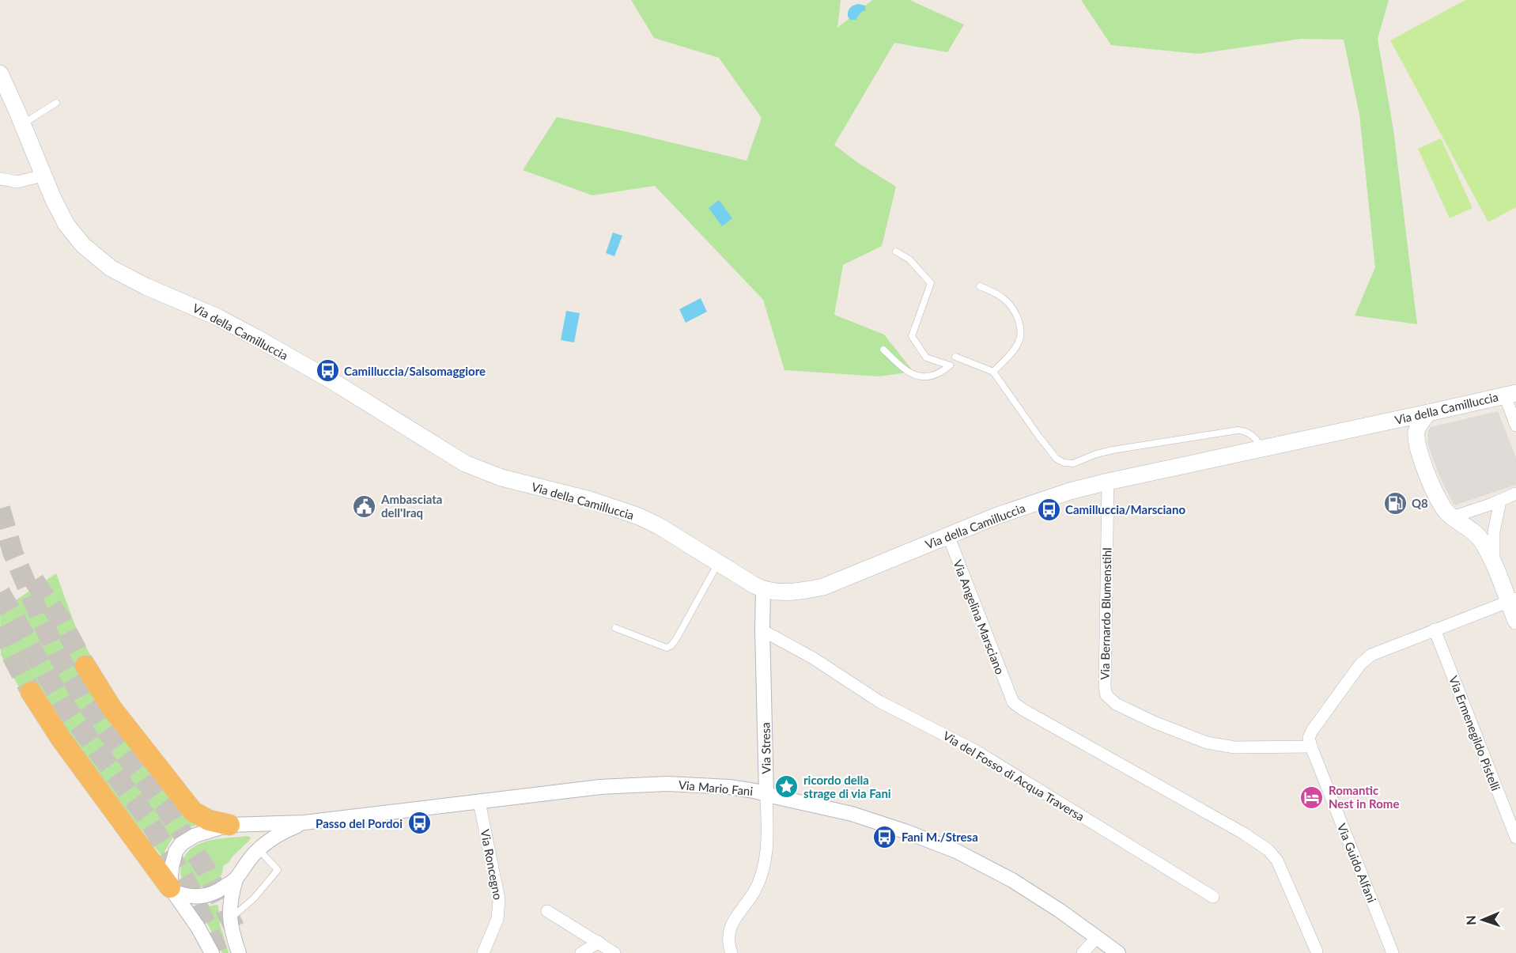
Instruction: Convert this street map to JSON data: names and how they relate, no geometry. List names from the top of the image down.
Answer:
{
  "streets": {
    "main road": ["Via della Camilluccia"],
    "street": [
      "Via Bernardo Blumenstihl",
      "Via Angelina Marsciano",
      "Via Ermenegildo Pistelli",
      "Via Stresa",
      "Via del Fosso di Acqua Traversa",
      "Via Mario Fani",
      "Via Guido Alfani",
      "Via Roncegno"
    ]
  },
  "crossings": [
    ["Via della Camilluccia", "Via Bernardo Blumenstihl"],
    ["Via della Camilluccia", "Via Angelina Marsciano"],
    ["Via della Camilluccia", "Via Stresa"],
    ["Via Bernardo Blumenstihl", "Via Guido Alfani"],
    ["Via Stresa", "Via del Fosso di Acqua Traversa"],
    ["Via Stresa", "Via Mario Fani"],
    ["Via Mario Fani", "Via Roncegno"]
  ],
  "places": {
    "bus stop": [
      "Camilluccia/Salsomaggiore",
      "Camilluccia/Marsciano",
      "Passo del Pordoi",
      "Fani M./Stresa"
    ],
    "fuel station": ["Q8"],
    "public building": ["Ambasciata dell'Iraq"],
    "place": ["ricordo della strage di via Fani"],
    "hotel": ["Romantic Nest in Rome"]
  },
  "north": "left"
}
